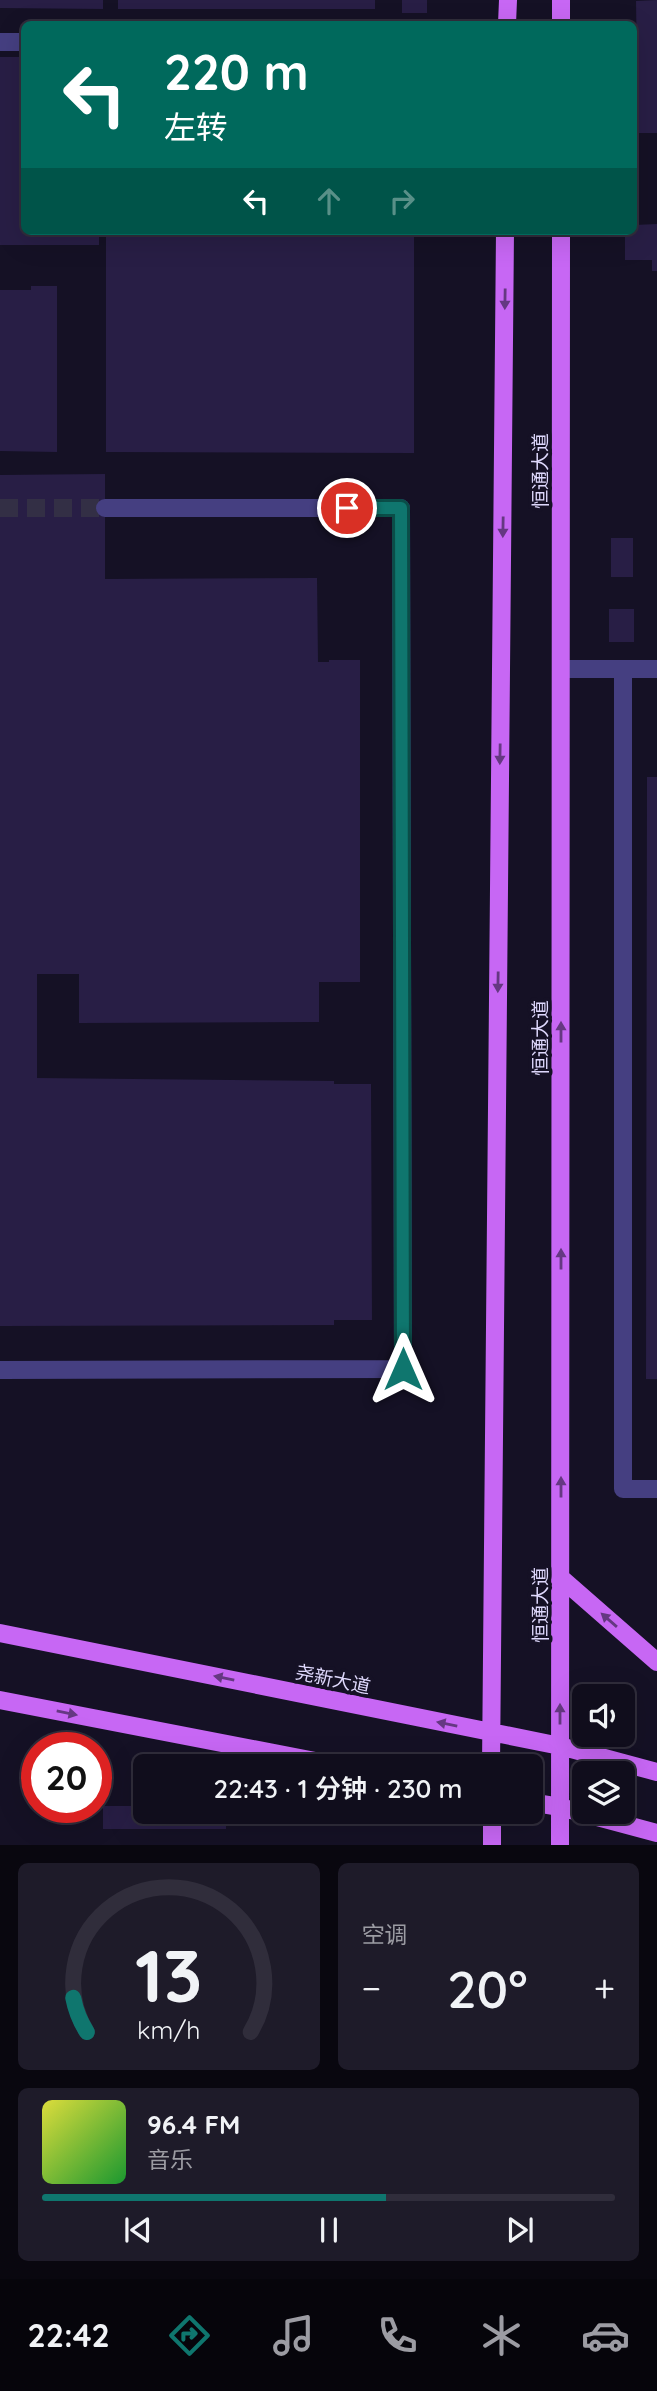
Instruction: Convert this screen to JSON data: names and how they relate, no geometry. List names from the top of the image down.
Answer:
{
  "streets": {
    "main road": ["恒通大道", "尧新大道"]
  },
  "crossings": [
    ["恒通大道", "尧新大道"]
  ],
  "page": {
    "turn": ["220 m", "左转"],
    "limit": "20",
    "trip": "22:43 · 1 分钟 · 230 m",
    "tile": "空调",
    "heat": ["−", "20°", "+"],
    "song": ["96.4 FM", "音乐"],
    "tabs": "22:42",
    "gauge": ["13", "km/h"]
  }
}
